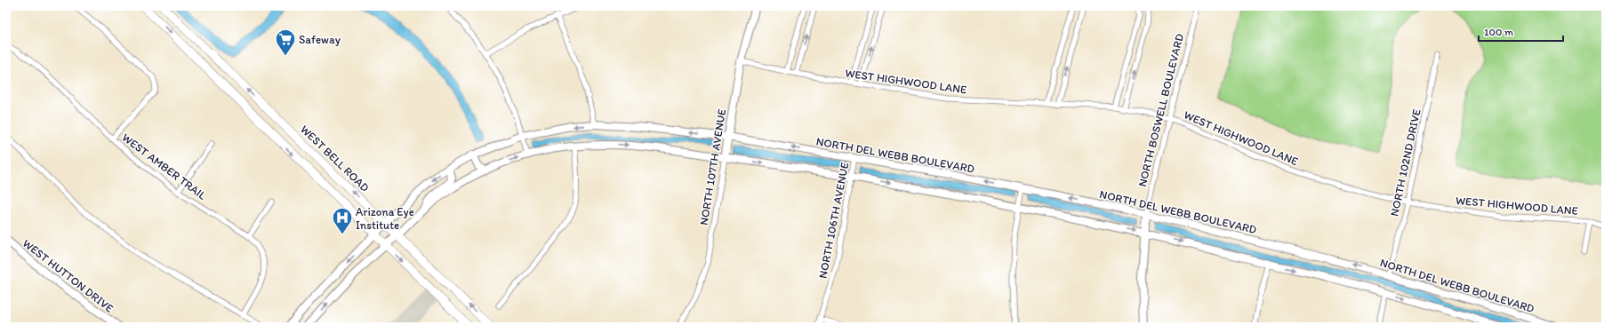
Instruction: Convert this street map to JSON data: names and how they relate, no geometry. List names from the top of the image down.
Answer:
{
  "streets": {
    "main road": ["WEST BELL ROAD"],
    "street": [
      "WEST HIGHWOOD LANE",
      "NORTH BOSWELL BOULEVARD",
      "NORTH DEL WEBB BOULEVARD",
      "NORTH 102ND DRIVE",
      "WEST AMBER TRAIL",
      "NORTH 107TH AVENUE",
      "NORTH 106TH AVENUE",
      "WEST HUTTON DRIVE"
    ]
  },
  "crossings": [
    ["WEST HIGHWOOD LANE", "NORTH BOSWELL BOULEVARD"],
    ["WEST HIGHWOOD LANE", "NORTH 102ND DRIVE"],
    ["WEST HIGHWOOD LANE", "NORTH 107TH AVENUE"],
    ["NORTH BOSWELL BOULEVARD", "NORTH DEL WEBB BOULEVARD"],
    ["NORTH DEL WEBB BOULEVARD", "WEST BELL ROAD"],
    ["NORTH DEL WEBB BOULEVARD", "NORTH 102ND DRIVE"],
    ["NORTH DEL WEBB BOULEVARD", "NORTH 107TH AVENUE"],
    ["NORTH DEL WEBB BOULEVARD", "NORTH 106TH AVENUE"]
  ],
  "places": {
    "supermarket": ["Safeway"],
    "hospital": ["Arizona Eye Institute"]
  },
  "scale_bar": "100 m"
}
